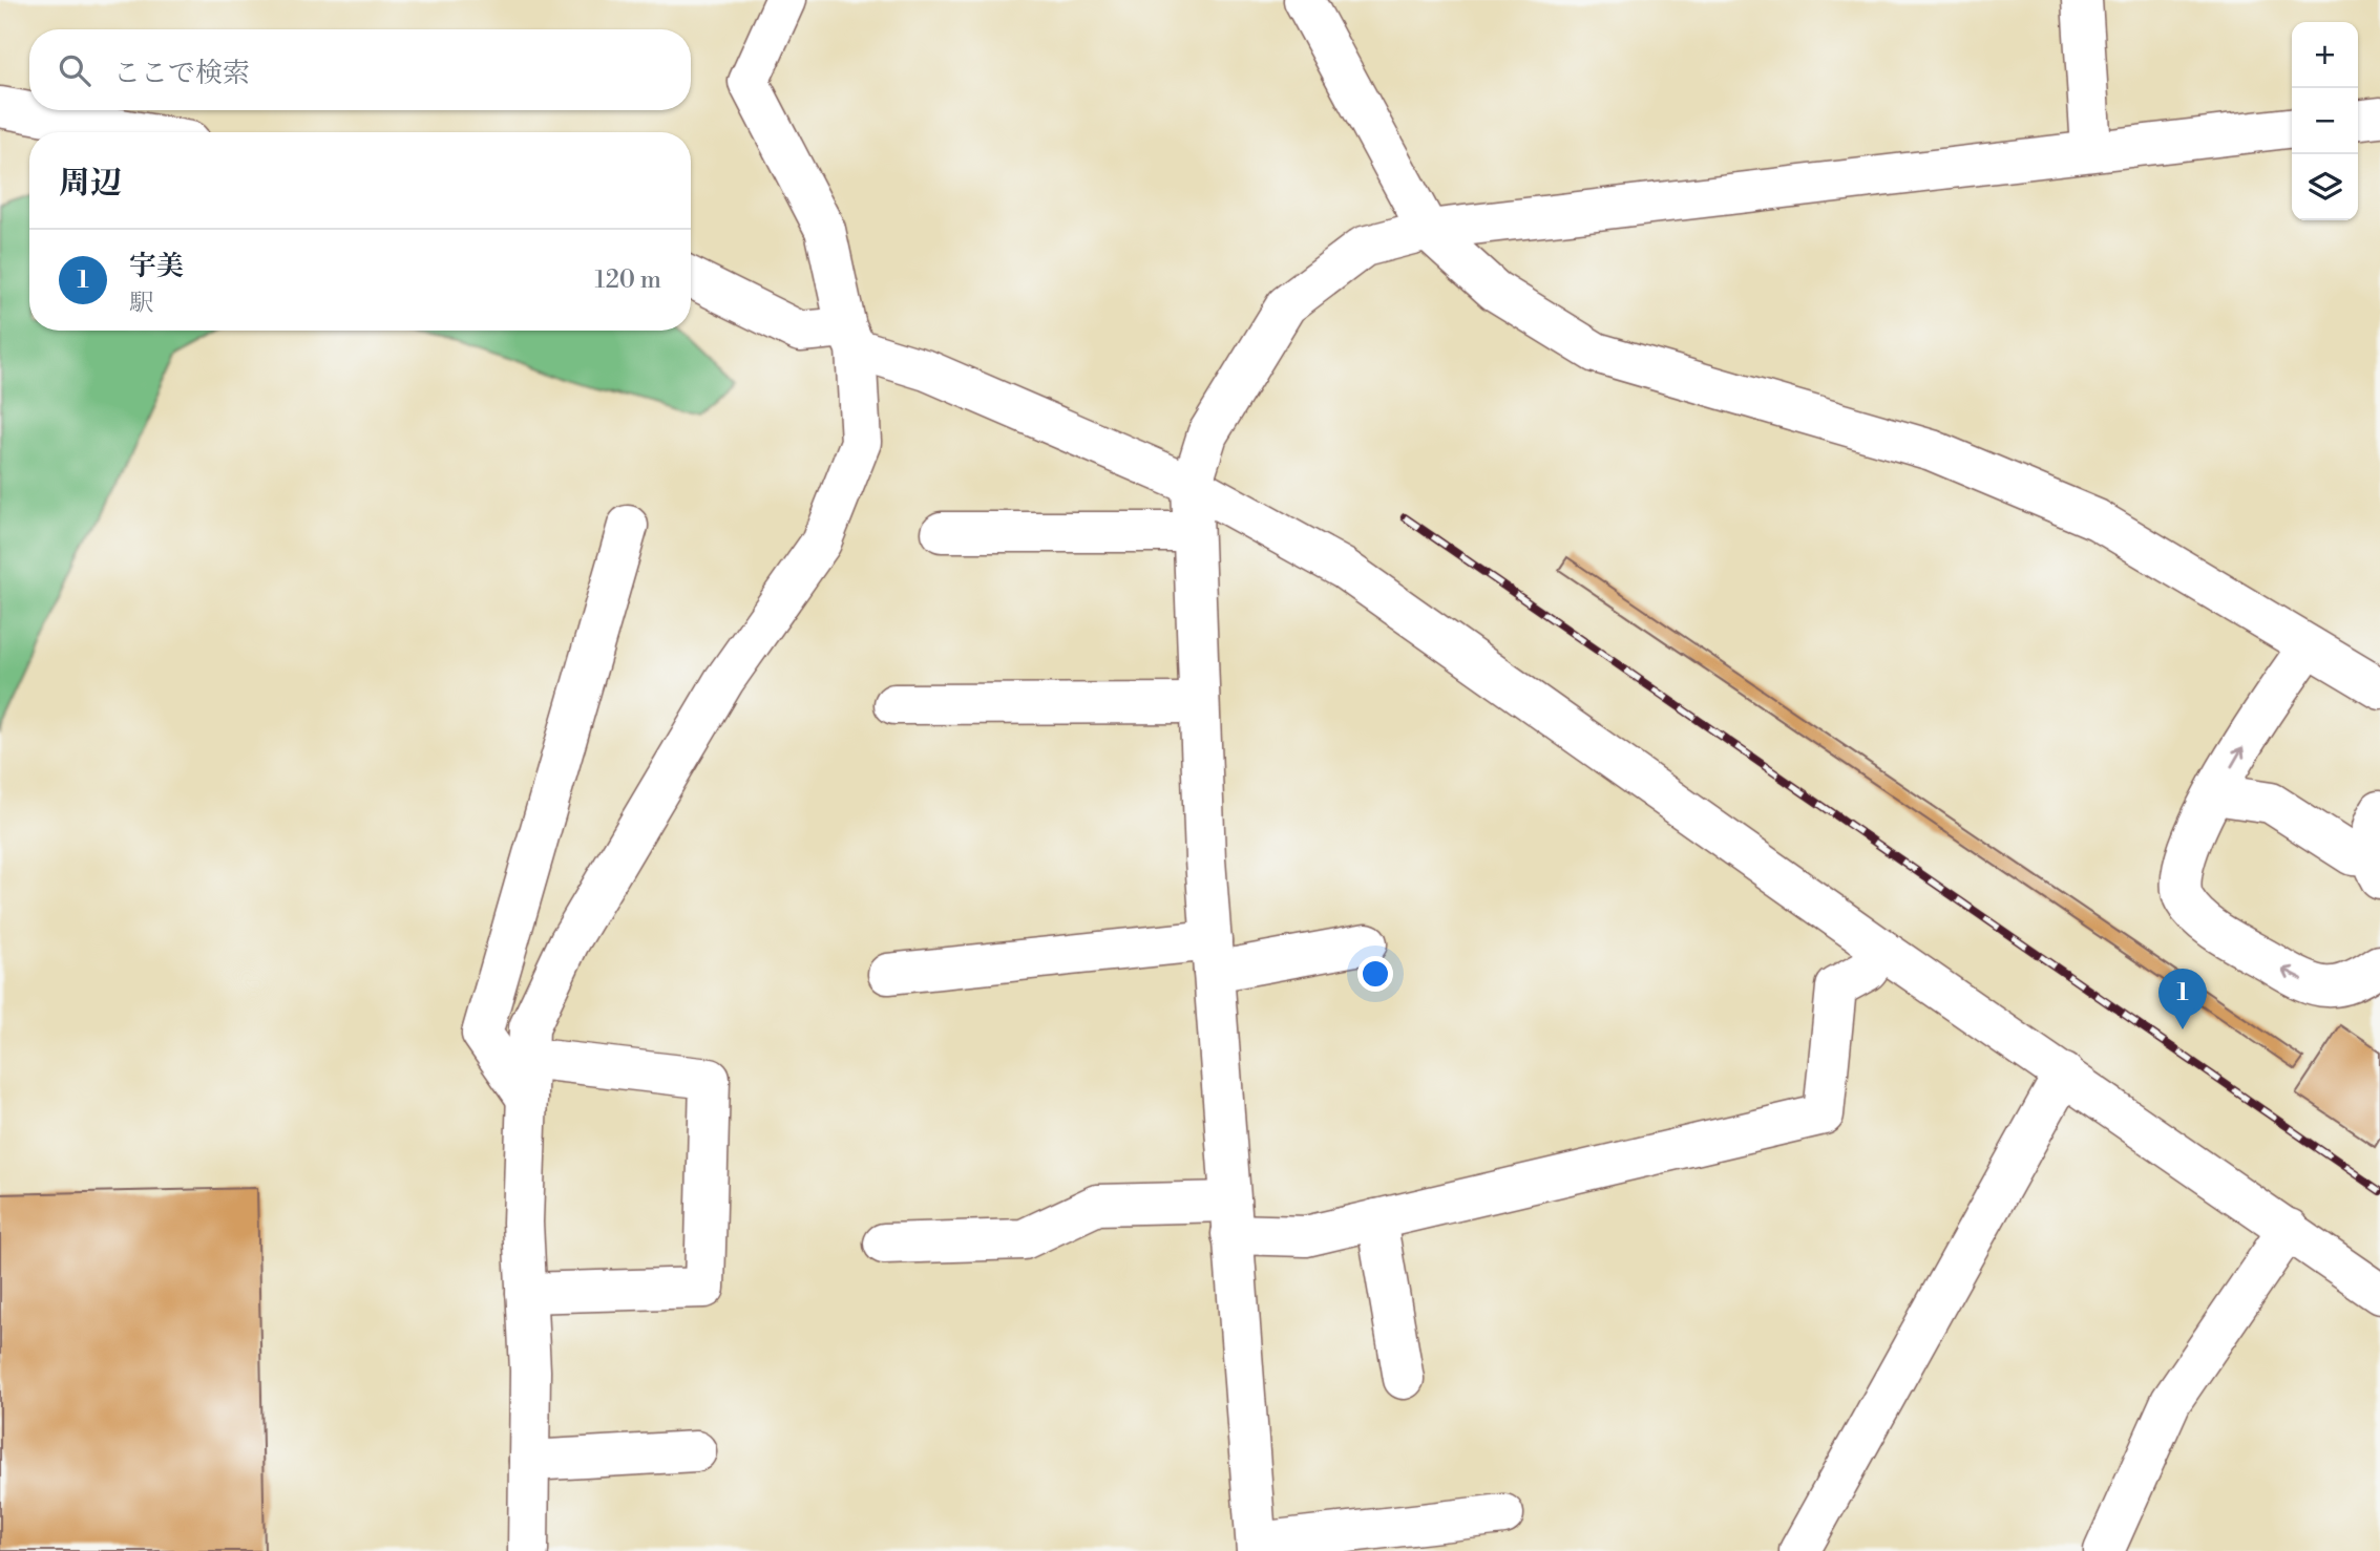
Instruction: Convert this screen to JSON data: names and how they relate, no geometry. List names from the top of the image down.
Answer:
{
  "page": {
    "map_buttons": ["+", "−"],
    "search": "ここで検索",
    "heading": "周辺",
    "list": [
      {
        "mark": "1",
        "name": "宇美",
        "note": "駅",
        "value": "120 m"
      }
    ],
    "pins": "1"
  }
}
